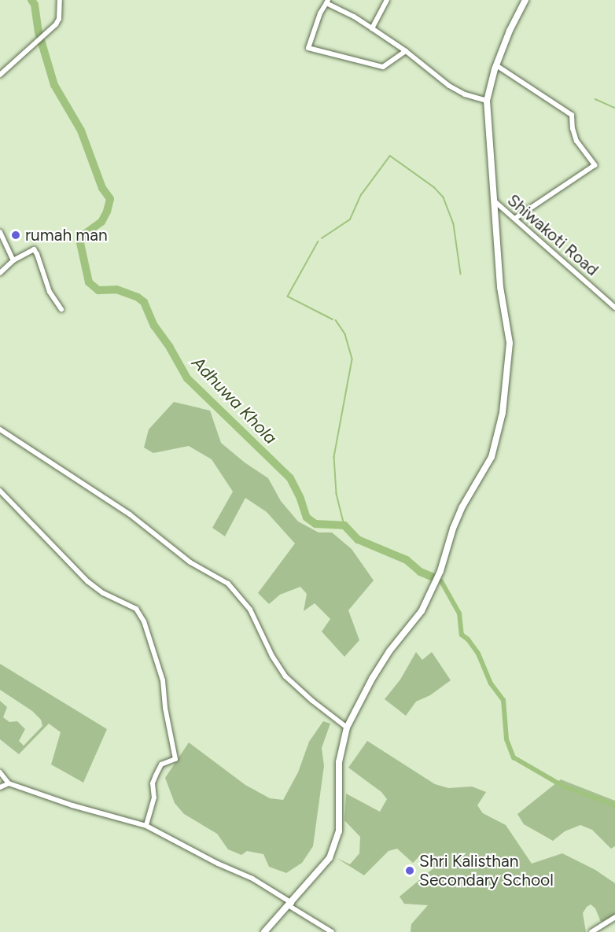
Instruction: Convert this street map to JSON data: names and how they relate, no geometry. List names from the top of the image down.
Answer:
{
  "streets": {
    "street": ["Shiwakoti Road"]
  },
  "water": ["Adhuwa Khola"],
  "places": ["rumah man", "Shri Kalisthan Secondary School"]
}
